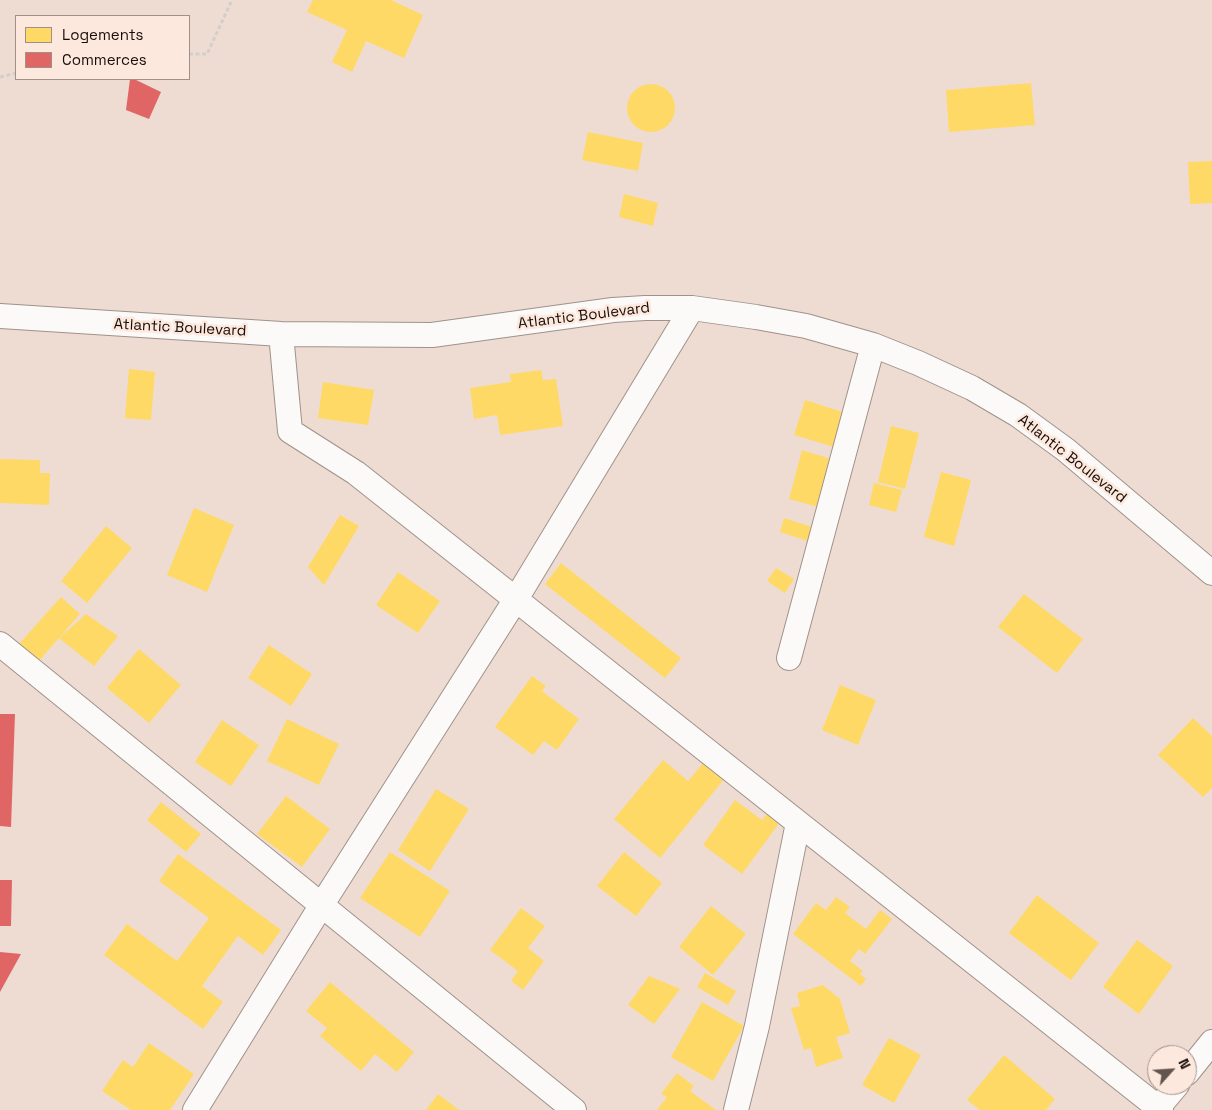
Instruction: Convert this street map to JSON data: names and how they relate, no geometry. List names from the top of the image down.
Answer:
{
  "streets": {
    "street": ["Atlantic Boulevard"]
  },
  "legend": ["Logements", "Commerces"],
  "north": "top right"
}
